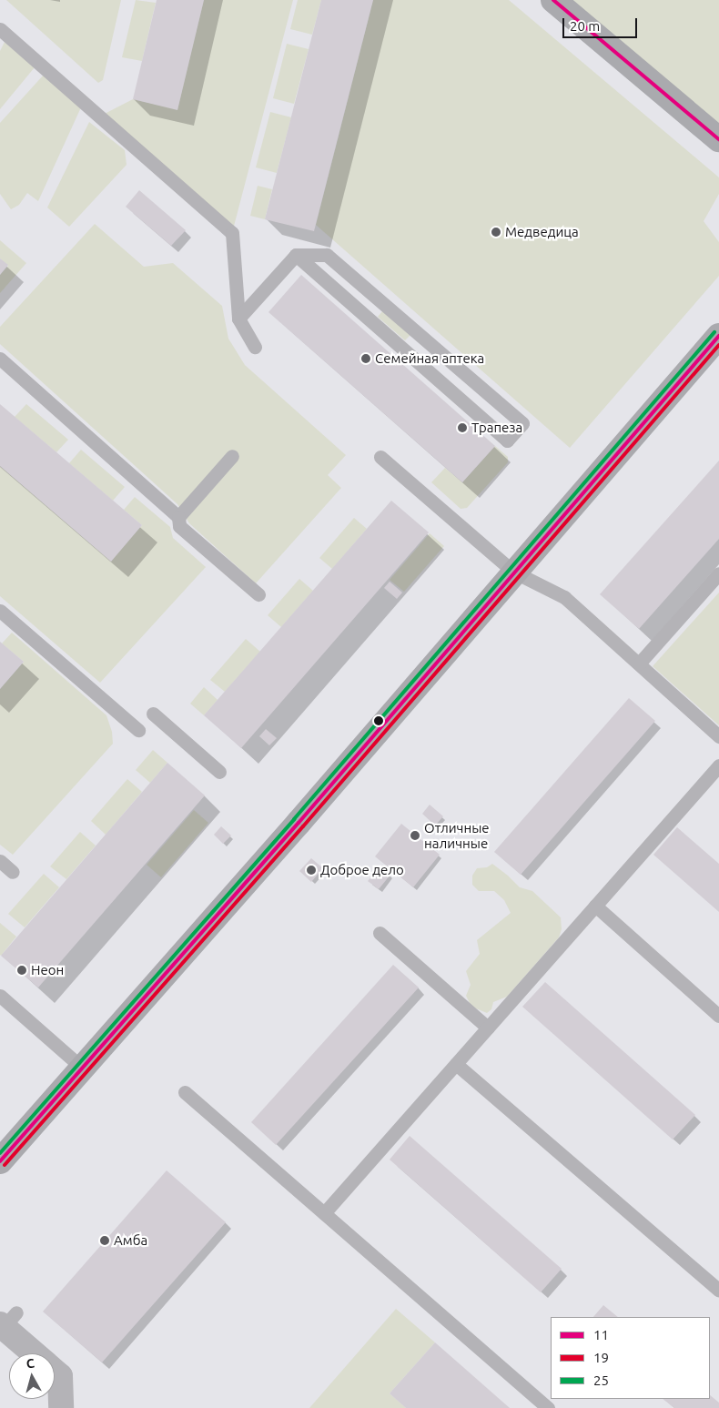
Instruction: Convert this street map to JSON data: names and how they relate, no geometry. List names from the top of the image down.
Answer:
{
  "places": [
    "Медведица",
    "Семейная аптека",
    "Трапеза",
    "Отличные наличные",
    "Доброе дело",
    "Неон",
    "Амба"
  ],
  "lines": ["transit line 11", "transit line 25", "transit line 19"],
  "legend": ["11", "19", "25"],
  "scale_bar": "20 m",
  "north": "top"
}
